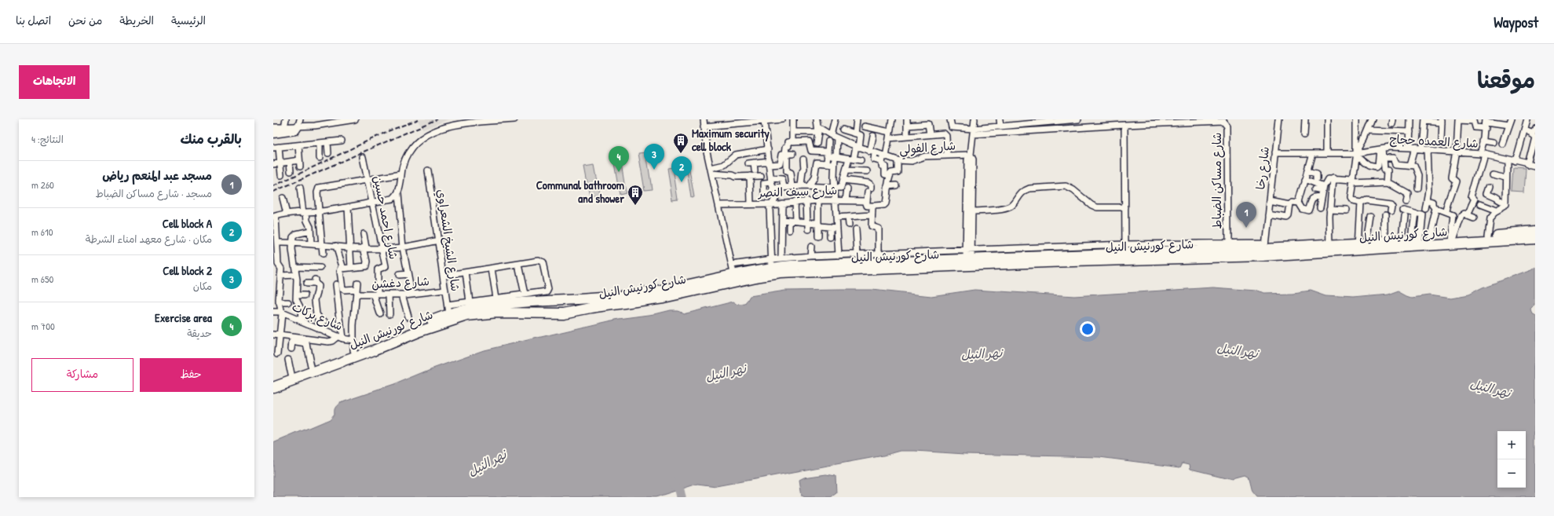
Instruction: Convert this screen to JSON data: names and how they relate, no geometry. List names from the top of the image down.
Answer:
{
  "streets": {
    "highway": ["شارع كورنيش النيل"],
    "street": [
      "شارع العمده حجاج",
      "شارع الفولي",
      "شارع رخا",
      "شارع مساكن الضباط",
      "شارع سيف النصر",
      "شارع احمد حسين",
      "شارع الشيخ الشعراوي",
      "شارع دغشن",
      "شارع بركات"
    ]
  },
  "crossings": [
    ["شارع العمده حجاج", "شارع رخا"],
    ["شارع رخا", "شارع كورنيش النيل"],
    ["شارع مساكن الضباط", "شارع كورنيش النيل"],
    ["شارع احمد حسين", "شارع دغشن"],
    ["شارع كورنيش النيل", "شارع الشيخ الشعراوي"],
    ["شارع الشيخ الشعراوي", "شارع دغشن"]
  ],
  "water": ["نهر النيل"],
  "places": {
    "building": ["Maximum security cell block", "Communal bathroom and shower"]
  },
  "page": {
    "header": "Waypost",
    "nav": [
      "الرئيسية",
      "الخريطة",
      "من نحن",
      "اتصل بنا"
    ],
    "title": "موقعنا",
    "buttons": [
      "الاتجاهات",
      ["حفظ", "مشاركة"]
    ],
    "heading": ["بالقرب منك", "النتائج: 4"],
    "pins": [
      "3",
      "4",
      "2",
      "1"
    ],
    "list": [
      {
        "mark": "1",
        "name": "مسجد عبد المنعم رياض",
        "note": "مسجد · شارع مساكن الضباط",
        "value": "260 m"
      },
      {
        "mark": "2",
        "name": "Cell block A",
        "note": "مكان · شارع معهد امناء الشرطة",
        "value": "610 m"
      },
      {
        "mark": "3",
        "name": "Cell block 2",
        "note": "مكان",
        "value": "650 m"
      },
      {
        "mark": "4",
        "name": "Exercise area",
        "note": "حديقة",
        "value": "700 m"
      }
    ],
    "map_buttons": ["+", "−"]
  }
}
